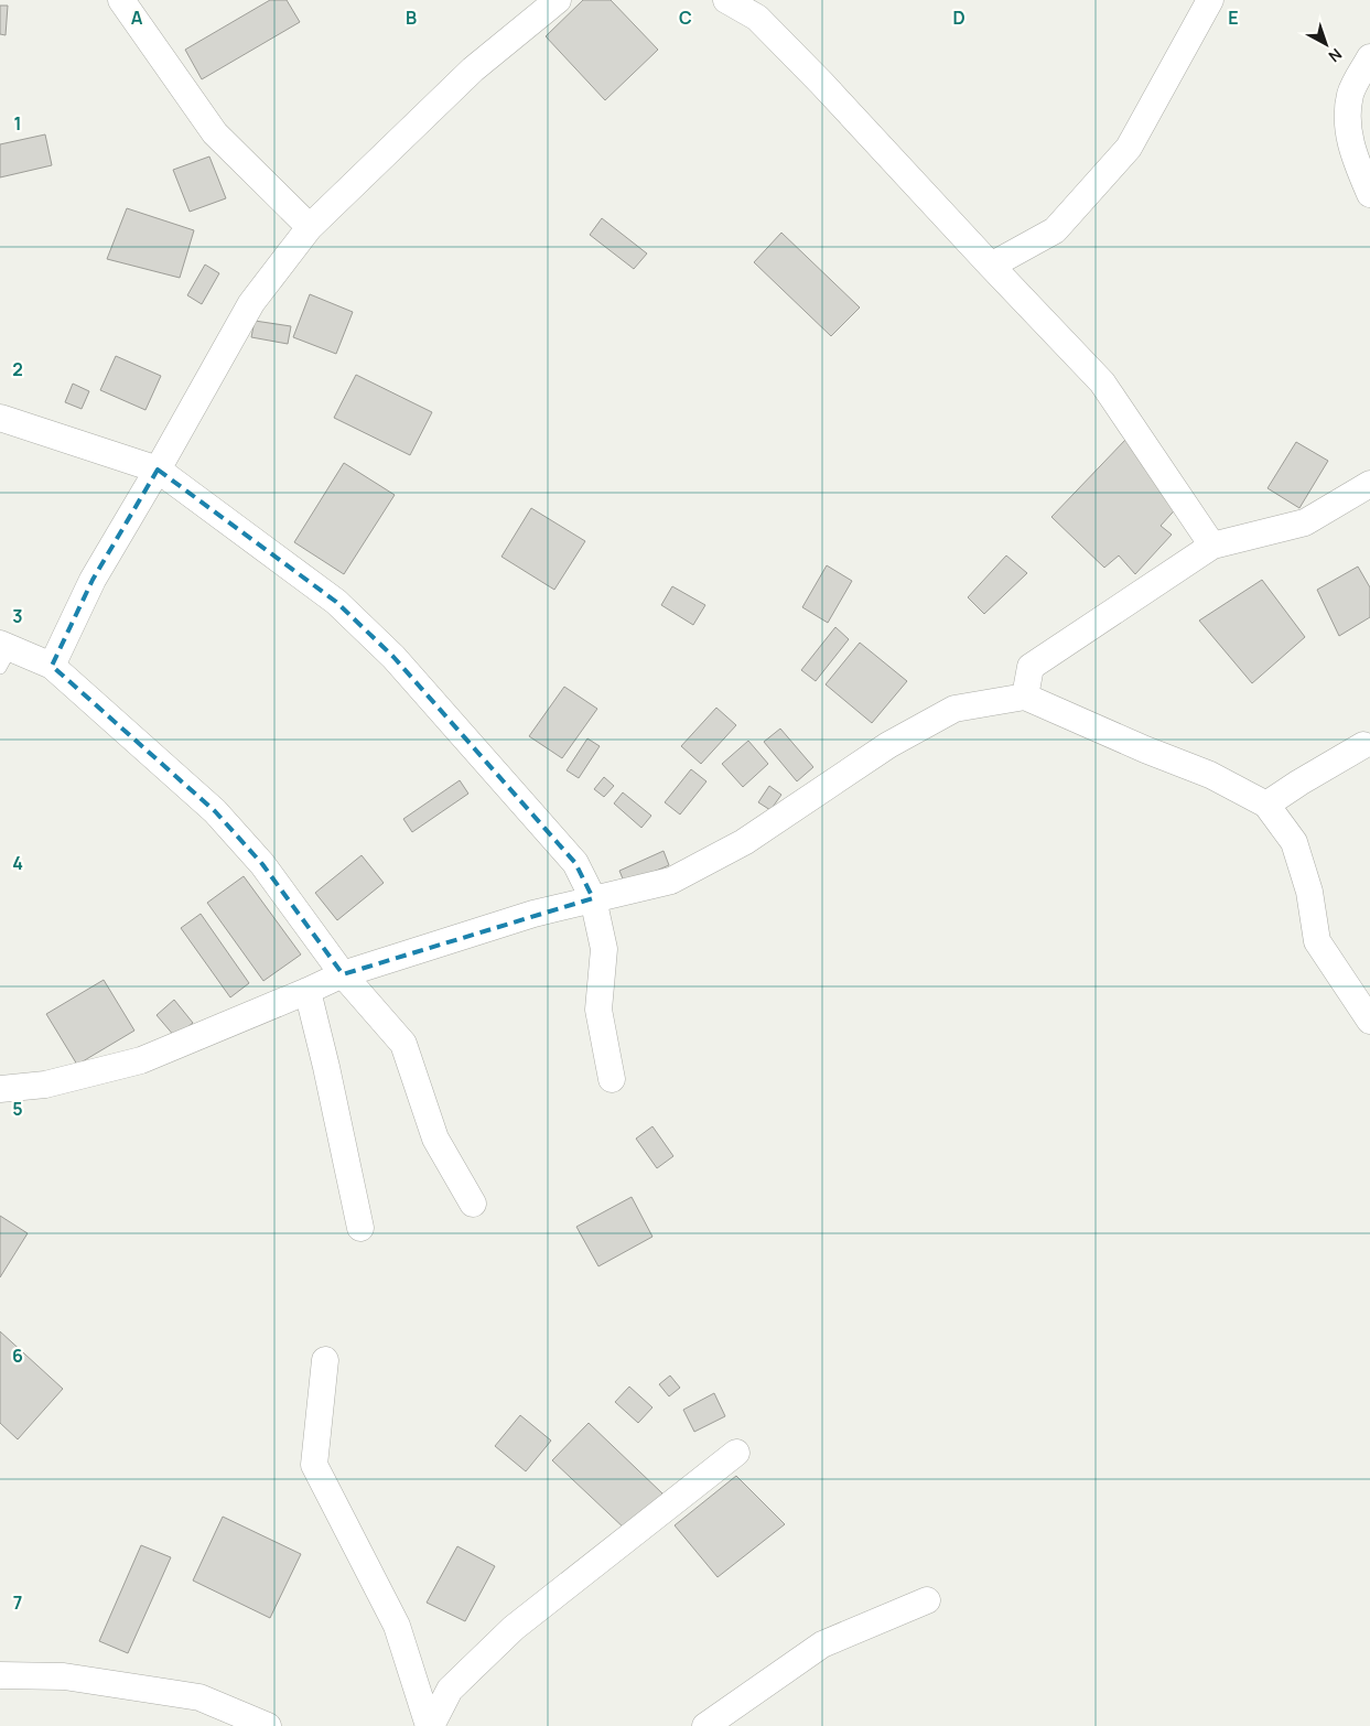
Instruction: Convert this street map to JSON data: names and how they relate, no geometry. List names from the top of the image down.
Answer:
{
  "north": "bottom right",
  "grid": {
    "columns": [
      "A",
      "B",
      "C",
      "D",
      "E"
    ],
    "rows": [
      "1",
      "2",
      "3",
      "4",
      "5",
      "6",
      "7"
    ]
  }
}
